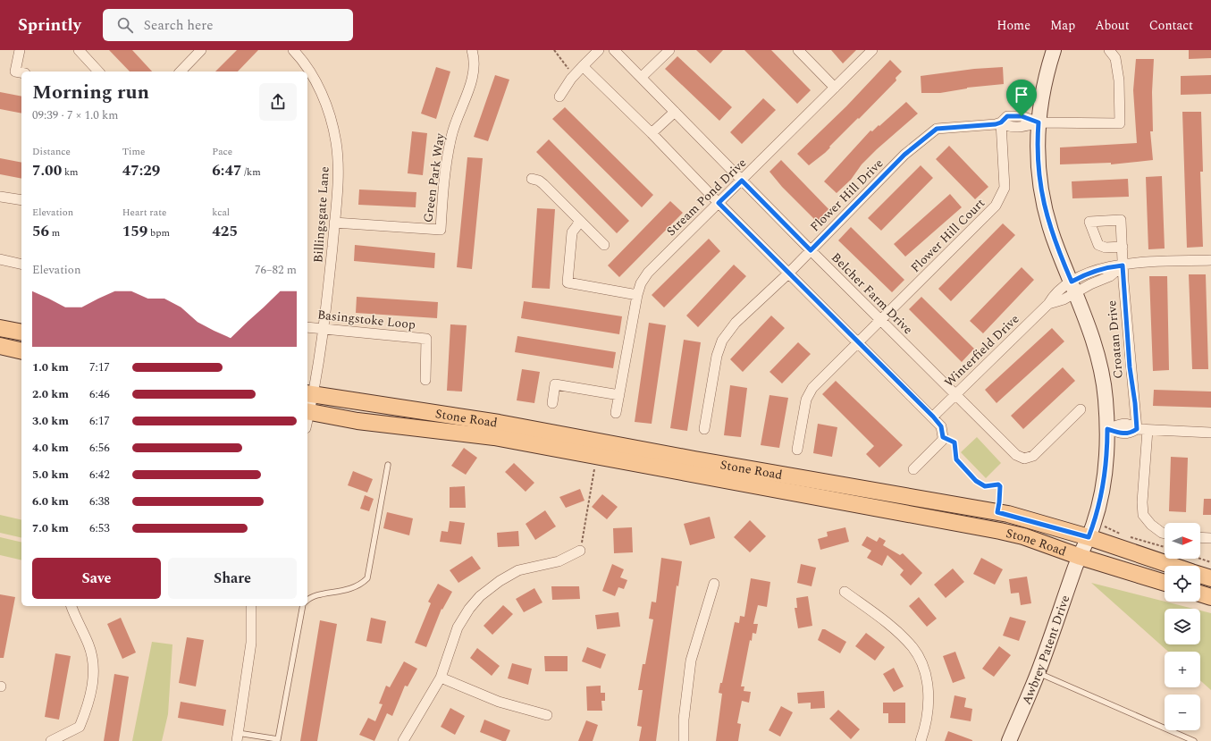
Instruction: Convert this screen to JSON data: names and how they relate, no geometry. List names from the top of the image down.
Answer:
{
  "streets": {
    "main road": ["Stone Road"],
    "street": [
      "Green Park Way",
      "Flower Hill Drive",
      "Stream Pond Drive",
      "Billingsgate Lane",
      "Flower Hill Court",
      "Belcher Farm Drive",
      "Basingstoke Loop",
      "Croatan Drive",
      "Winterfield Drive",
      "Awbrey Patent Drive"
    ]
  },
  "crossings": [
    ["Green Park Way", "Billingsgate Lane"],
    ["Flower Hill Drive", "Flower Hill Court"],
    ["Flower Hill Drive", "Belcher Farm Drive"],
    ["Flower Hill Drive", "Awbrey Patent Drive"],
    ["Stream Pond Drive", "Belcher Farm Drive"],
    ["Billingsgate Lane", "Basingstoke Loop"],
    ["Billingsgate Lane", "Stone Road"],
    ["Flower Hill Court", "Belcher Farm Drive"],
    ["Belcher Farm Drive", "Winterfield Drive"],
    ["Croatan Drive", "Winterfield Drive"],
    ["Winterfield Drive", "Awbrey Patent Drive"],
    ["Stone Road", "Awbrey Patent Drive"]
  ],
  "north": "right",
  "page": {
    "header": "Sprintly",
    "search": "Search here",
    "nav": [
      "Home",
      "Map",
      "About",
      "Contact"
    ],
    "heading": ["Morning run", "09:39 · 7 × 1.0 km"],
    "stats": [
      ["Distance", "7.00 km"],
      ["Time", "47:29"],
      ["Pace", "6:47 /km"],
      ["Elevation", "56 m"],
      ["Heart rate", "159 bpm"],
      ["kcal", "425"]
    ],
    "chart": ["Elevation", "76–82 m"],
    "list": [
      {
        "name": "1.0 km",
        "note": "7:17"
      },
      {
        "name": "2.0 km",
        "note": "6:46"
      },
      {
        "name": "3.0 km",
        "note": "6:17"
      },
      {
        "name": "4.0 km",
        "note": "6:56"
      },
      {
        "name": "5.0 km",
        "note": "6:42"
      },
      {
        "name": "6.0 km",
        "note": "6:38"
      },
      {
        "name": "7.0 km",
        "note": "6:53"
      }
    ],
    "map_buttons": ["+", "−"],
    "buttons": ["Save", "Share"]
  }
}
